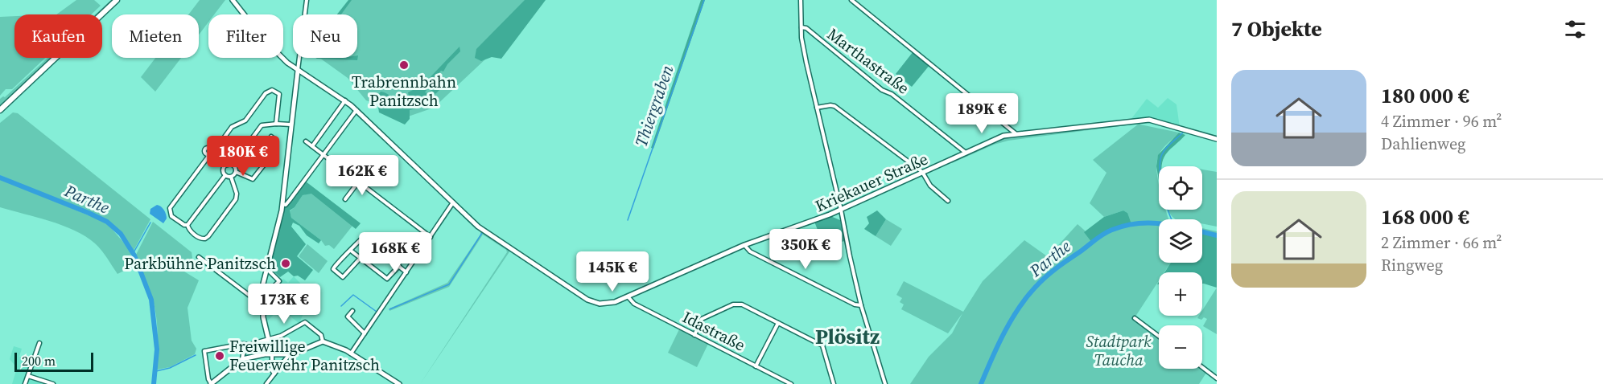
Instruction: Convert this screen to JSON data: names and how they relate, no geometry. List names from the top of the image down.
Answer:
{
  "streets": {
    "street": ["Marthastraße", "Kriekauer Straße", "Idastraße"]
  },
  "crossings": [
    ["Marthastraße", "Kriekauer Straße"],
    ["Kriekauer Straße", "Idastraße"]
  ],
  "districts": ["Plösitz"],
  "water": ["Thiergraben", "Parthe"],
  "parks": ["Stadtpark Taucha"],
  "places": ["Trabrennbahn Panitzsch", "Parkbühne Panitzsch", "Freiwillige Feuerwehr Panitzsch"],
  "scale_bar": "200 m",
  "page": {
    "heading": "7 Objekte",
    "chip": [
      "Kaufen",
      "Mieten",
      "Filter",
      "Neu"
    ],
    "list": [
      {
        "name": "180 000 €",
        "note": "4 Zimmer · 96 m² · Dahlienweg"
      },
      {
        "name": "168 000 €",
        "note": "2 Zimmer · 66 m² · Ringweg"
      }
    ],
    "price": [
      "189K €",
      "180K €",
      "162K €",
      "350K €",
      "168K €",
      "145K €",
      "173K €"
    ],
    "map_buttons": ["+", "−"],
    "scale": "200 m"
  }
}
